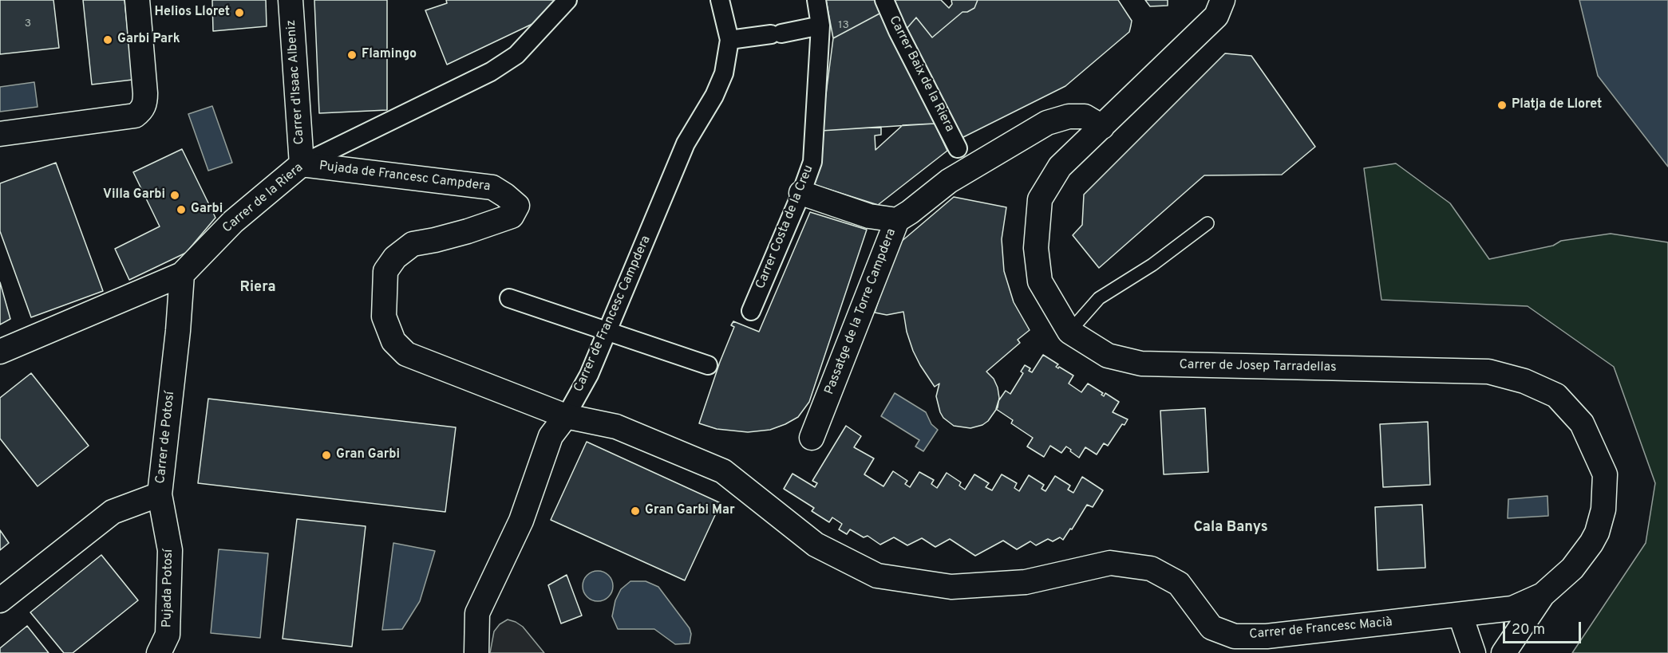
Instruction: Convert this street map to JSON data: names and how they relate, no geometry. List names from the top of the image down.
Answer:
{
  "streets": {
    "street": [
      "Carrer Baix de la Riera",
      "Carrer d'Isaac Albeniz",
      "Pujada de Francesc Campdera",
      "Carrer de la Riera",
      "Carrer Costa de la Creu",
      "Passatge de la Torre Campdera",
      "Carrer de Francesc Campdera",
      "Carrer de Josep Tarradellas",
      "Carrer de Potosí",
      "Pujada Potosí",
      "Carrer de Francesc Macià"
    ]
  },
  "crossings": [
    ["Carrer d'Isaac Albeniz", "Pujada de Francesc Campdera"],
    ["Carrer d'Isaac Albeniz", "Carrer de la Riera"],
    ["Pujada de Francesc Campdera", "Carrer de la Riera"],
    ["Pujada de Francesc Campdera", "Carrer de Francesc Campdera"],
    ["Pujada de Francesc Campdera", "Carrer de Francesc Macià"],
    ["Carrer de la Riera", "Carrer de Potosí"],
    ["Passatge de la Torre Campdera", "Carrer de Josep Tarradellas"],
    ["Carrer de Francesc Campdera", "Carrer de Francesc Macià"],
    ["Carrer de Josep Tarradellas", "Carrer de Francesc Macià"],
    ["Carrer de Potosí", "Pujada Potosí"]
  ],
  "districts": ["Riera", "Cala Banys"],
  "places": [
    "Helios Lloret",
    "Garbi Park",
    "Flamingo",
    "Platja de Lloret",
    "Villa Garbi",
    "Garbi",
    "Gran Garbi",
    "Gran Garbi Mar"
  ],
  "house_numbers": ["3", "13"],
  "scale_bar": "20 m"
}
